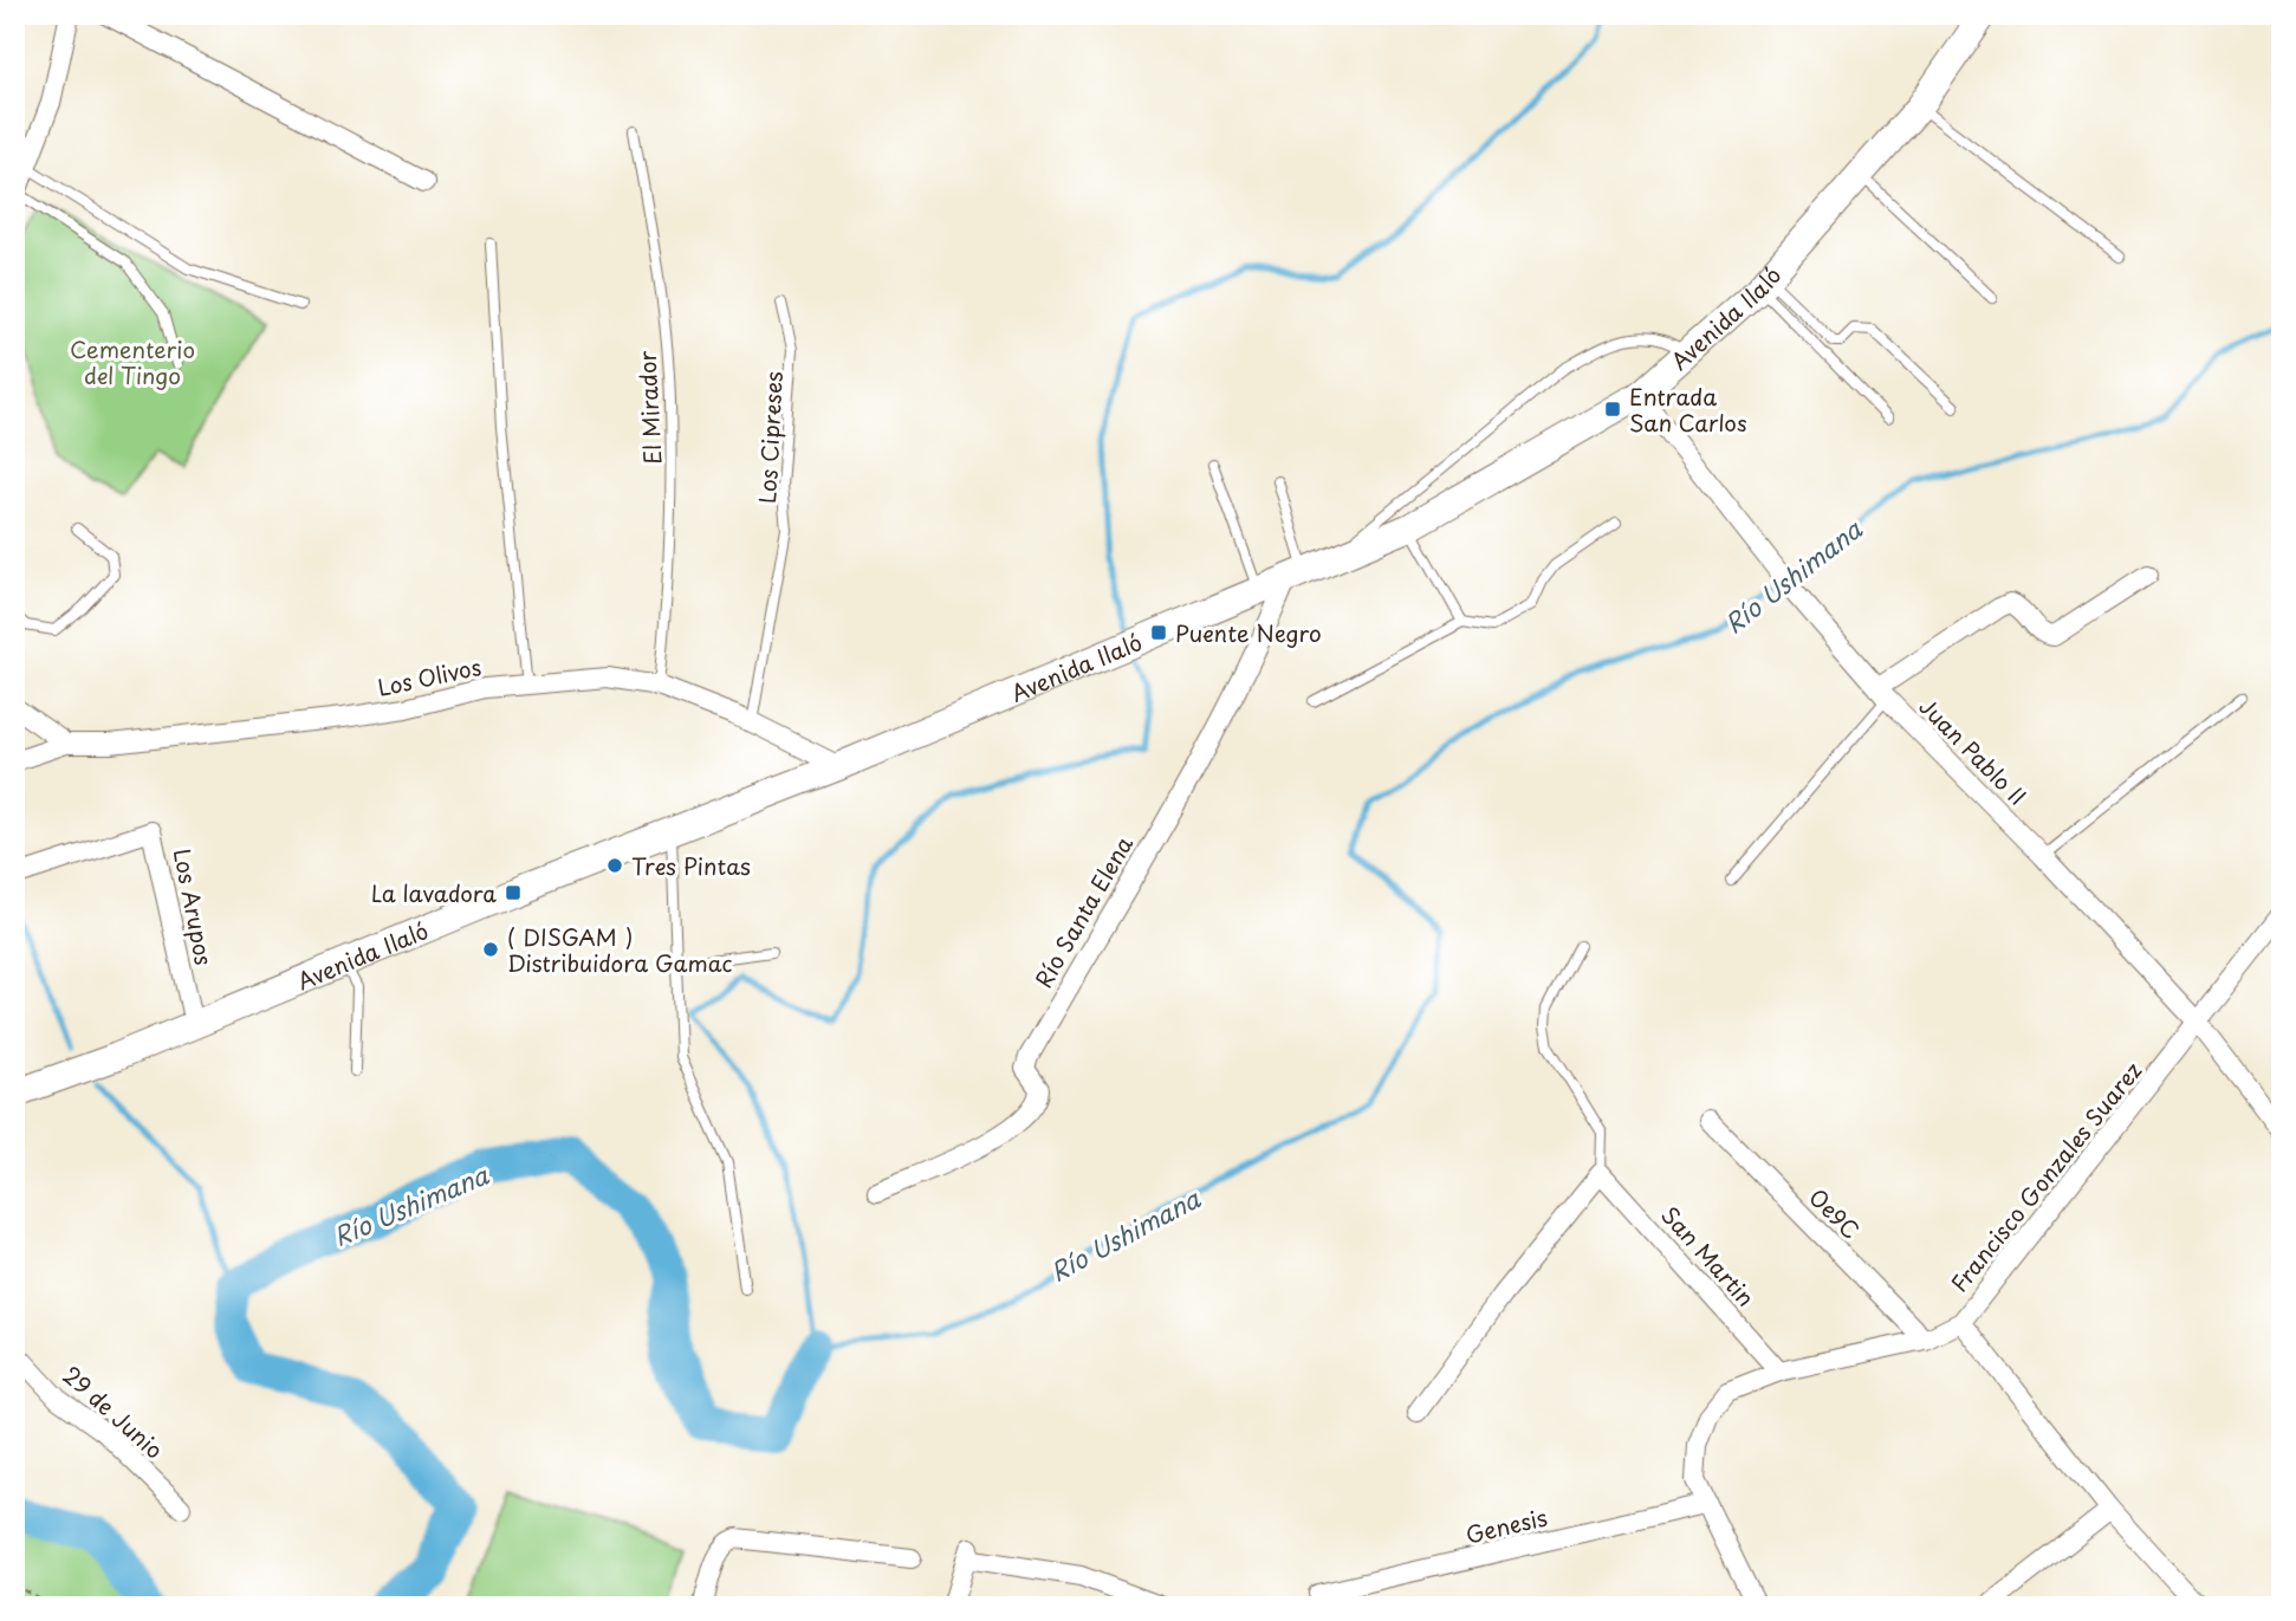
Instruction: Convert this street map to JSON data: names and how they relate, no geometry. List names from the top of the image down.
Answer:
{
  "streets": {
    "main road": ["Avenida Ilaló"],
    "street": [
      "Los Olivos",
      "Juan Pablo II",
      "Los Arupos",
      "Río Santa Elena",
      "Francisco Gonzales Suarez",
      "Oe9C",
      "San Martin",
      "29 de Junio",
      "Genesis"
    ],
    "lane": ["El Mirador", "Los Cipreses"]
  },
  "crossings": [
    ["Avenida Ilaló", "Los Olivos"],
    ["Avenida Ilaló", "Juan Pablo II"],
    ["Avenida Ilaló", "Los Arupos"],
    ["Avenida Ilaló", "Río Santa Elena"],
    ["El Mirador", "Los Olivos"],
    ["Los Cipreses", "Los Olivos"],
    ["Juan Pablo II", "Francisco Gonzales Suarez"],
    ["Francisco Gonzales Suarez", "Oe9C"],
    ["Francisco Gonzales Suarez", "San Martin"],
    ["Francisco Gonzales Suarez", "Genesis"]
  ],
  "water": ["Río Ushimana"],
  "parks": ["Cementerio del Tingo"],
  "places": {
    "transit": ["Entrada San Carlos", "Puente Negro", "La lavadora"],
    "other": ["Tres Pintas", "( DISGAM ) Distribuidora Gamac"]
  }
}
